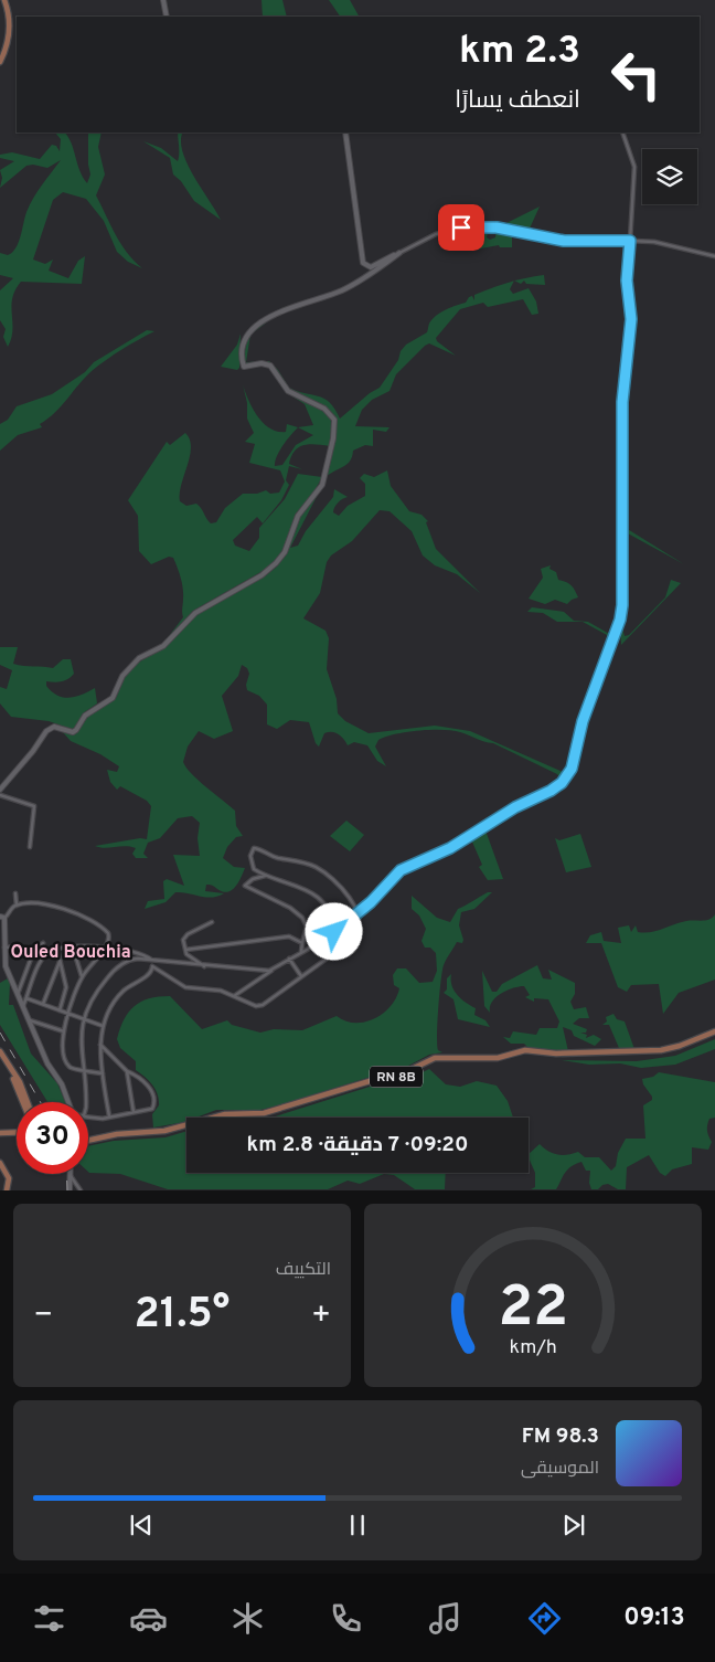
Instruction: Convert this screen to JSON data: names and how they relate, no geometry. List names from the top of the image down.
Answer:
{
  "streets": {
    "main road": ["RN 8B"]
  },
  "districts": ["Ouled Bouchia"],
  "page": {
    "turn": ["2.3 km", "انعطف يسارًا"],
    "limit": "30",
    "trip": "09:20 · 7 دقيقة · 2.8 km",
    "tile": "التكييف",
    "heat": ["−", "21.5°", "+"],
    "song": ["98.3 FM", "الموسيقى"],
    "tabs": "09:13",
    "gauge": ["22", "km/h"]
  }
}
